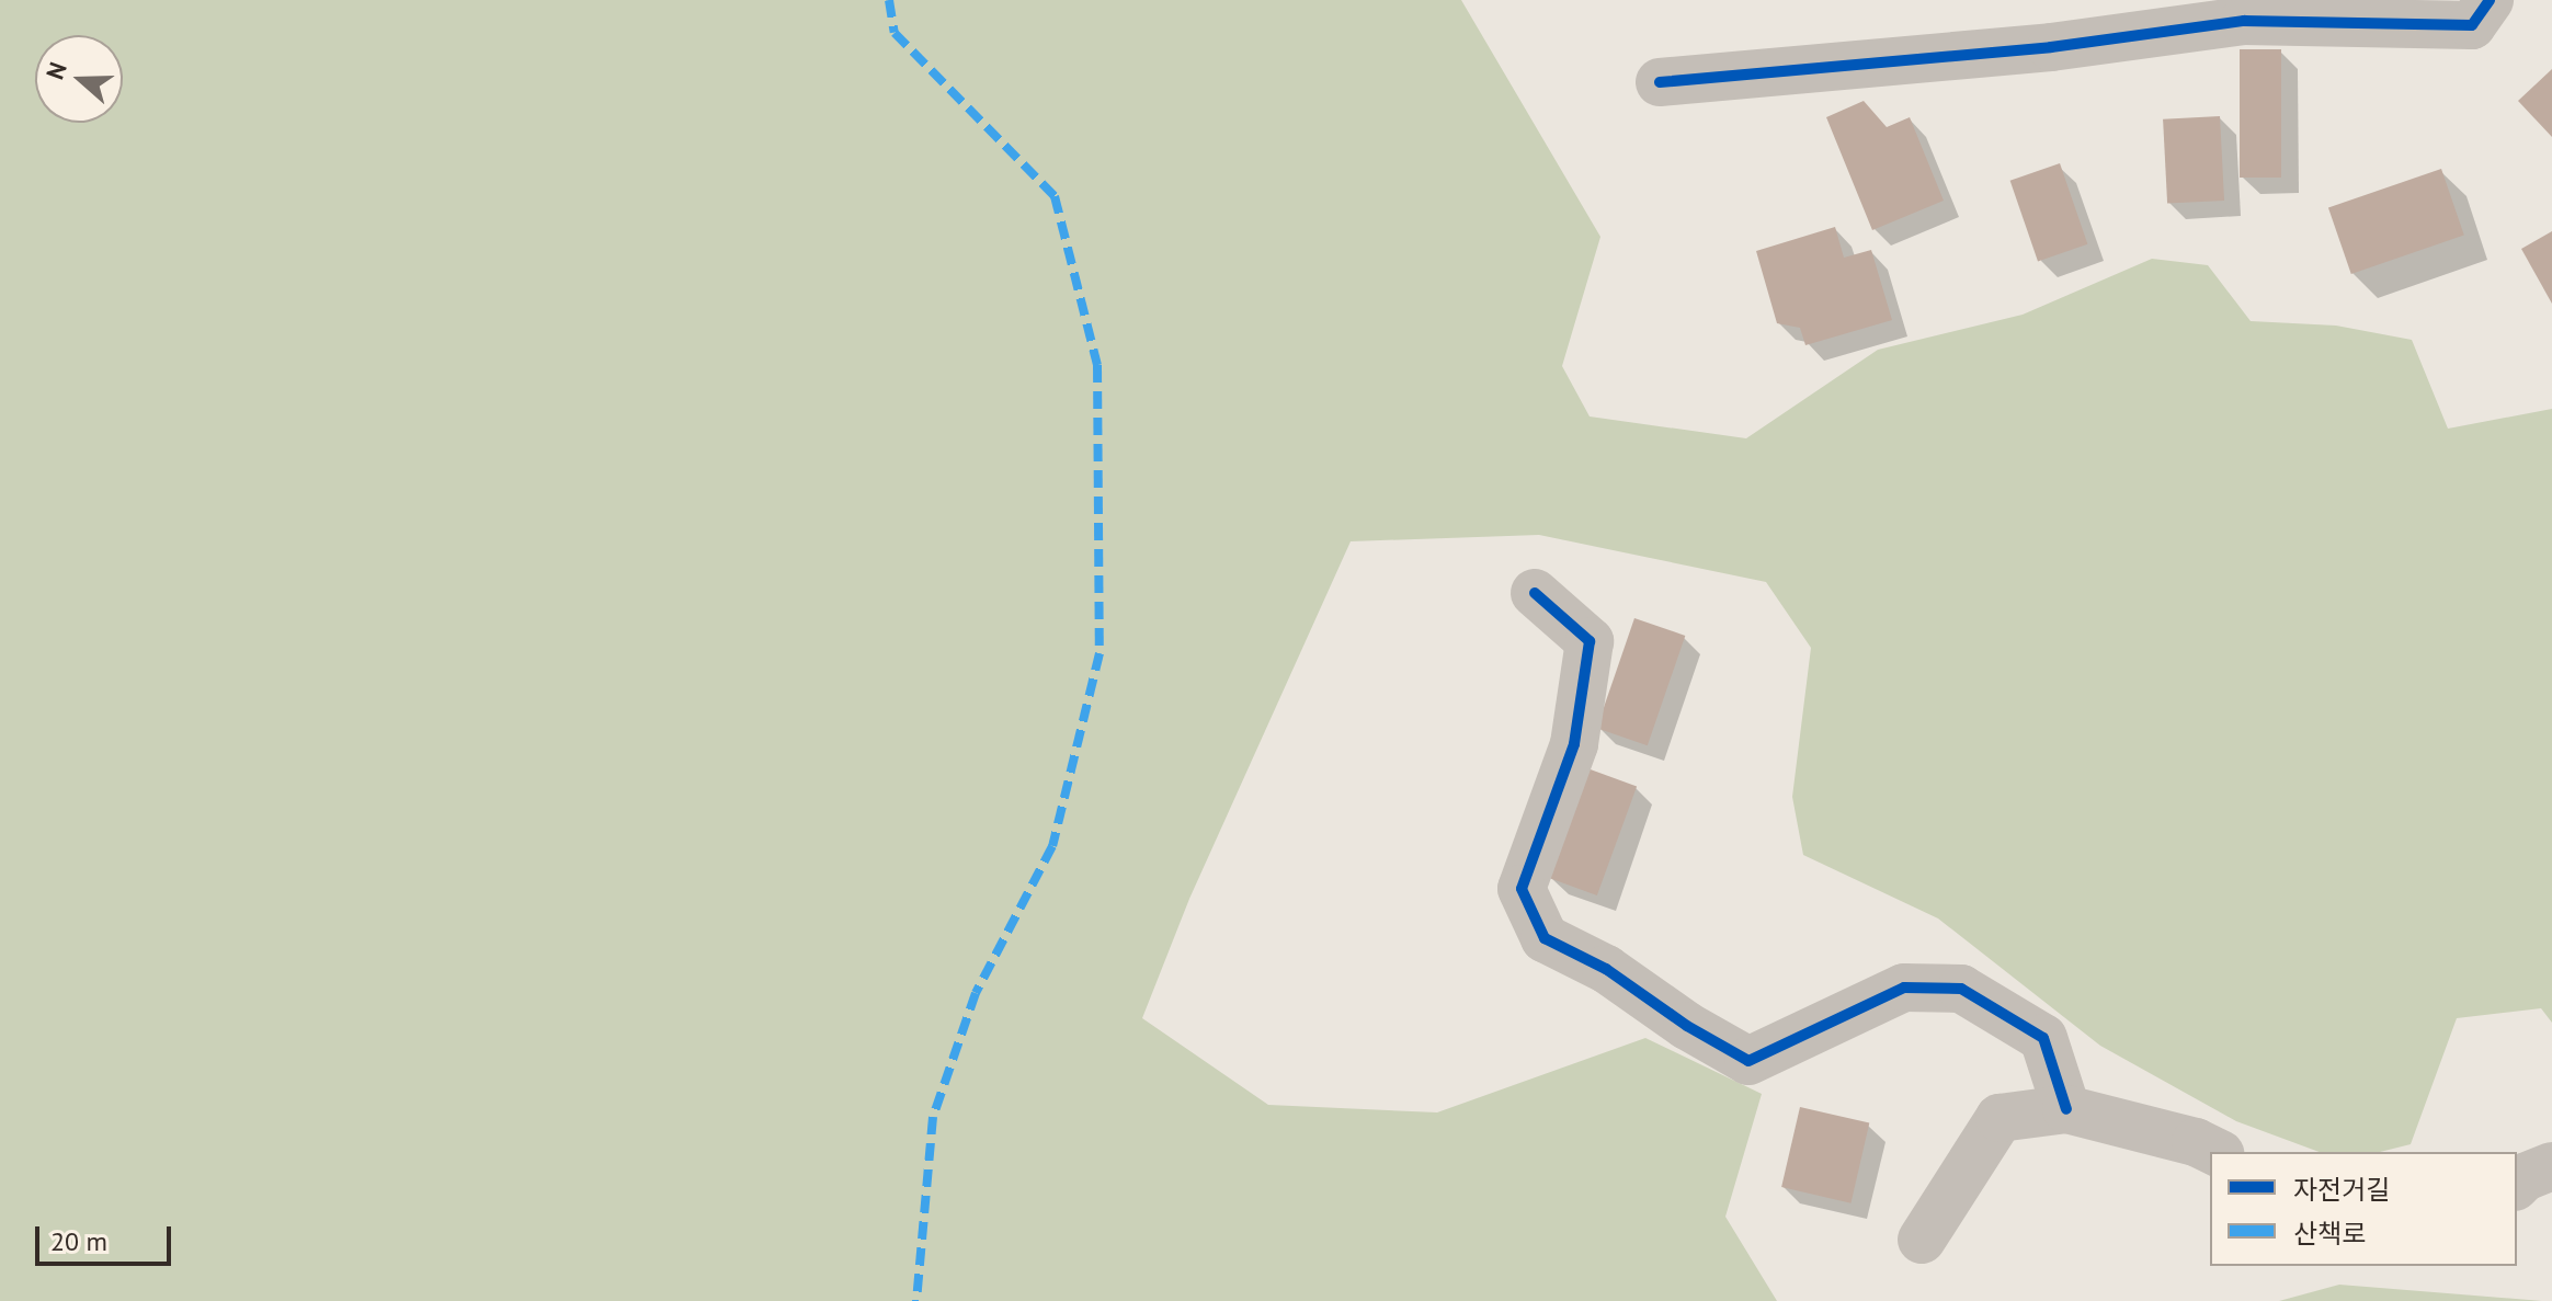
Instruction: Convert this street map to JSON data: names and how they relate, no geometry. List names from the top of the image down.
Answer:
{
  "legend": ["자전거길", "산책로"],
  "scale_bar": "20 m",
  "north": "left"
}
